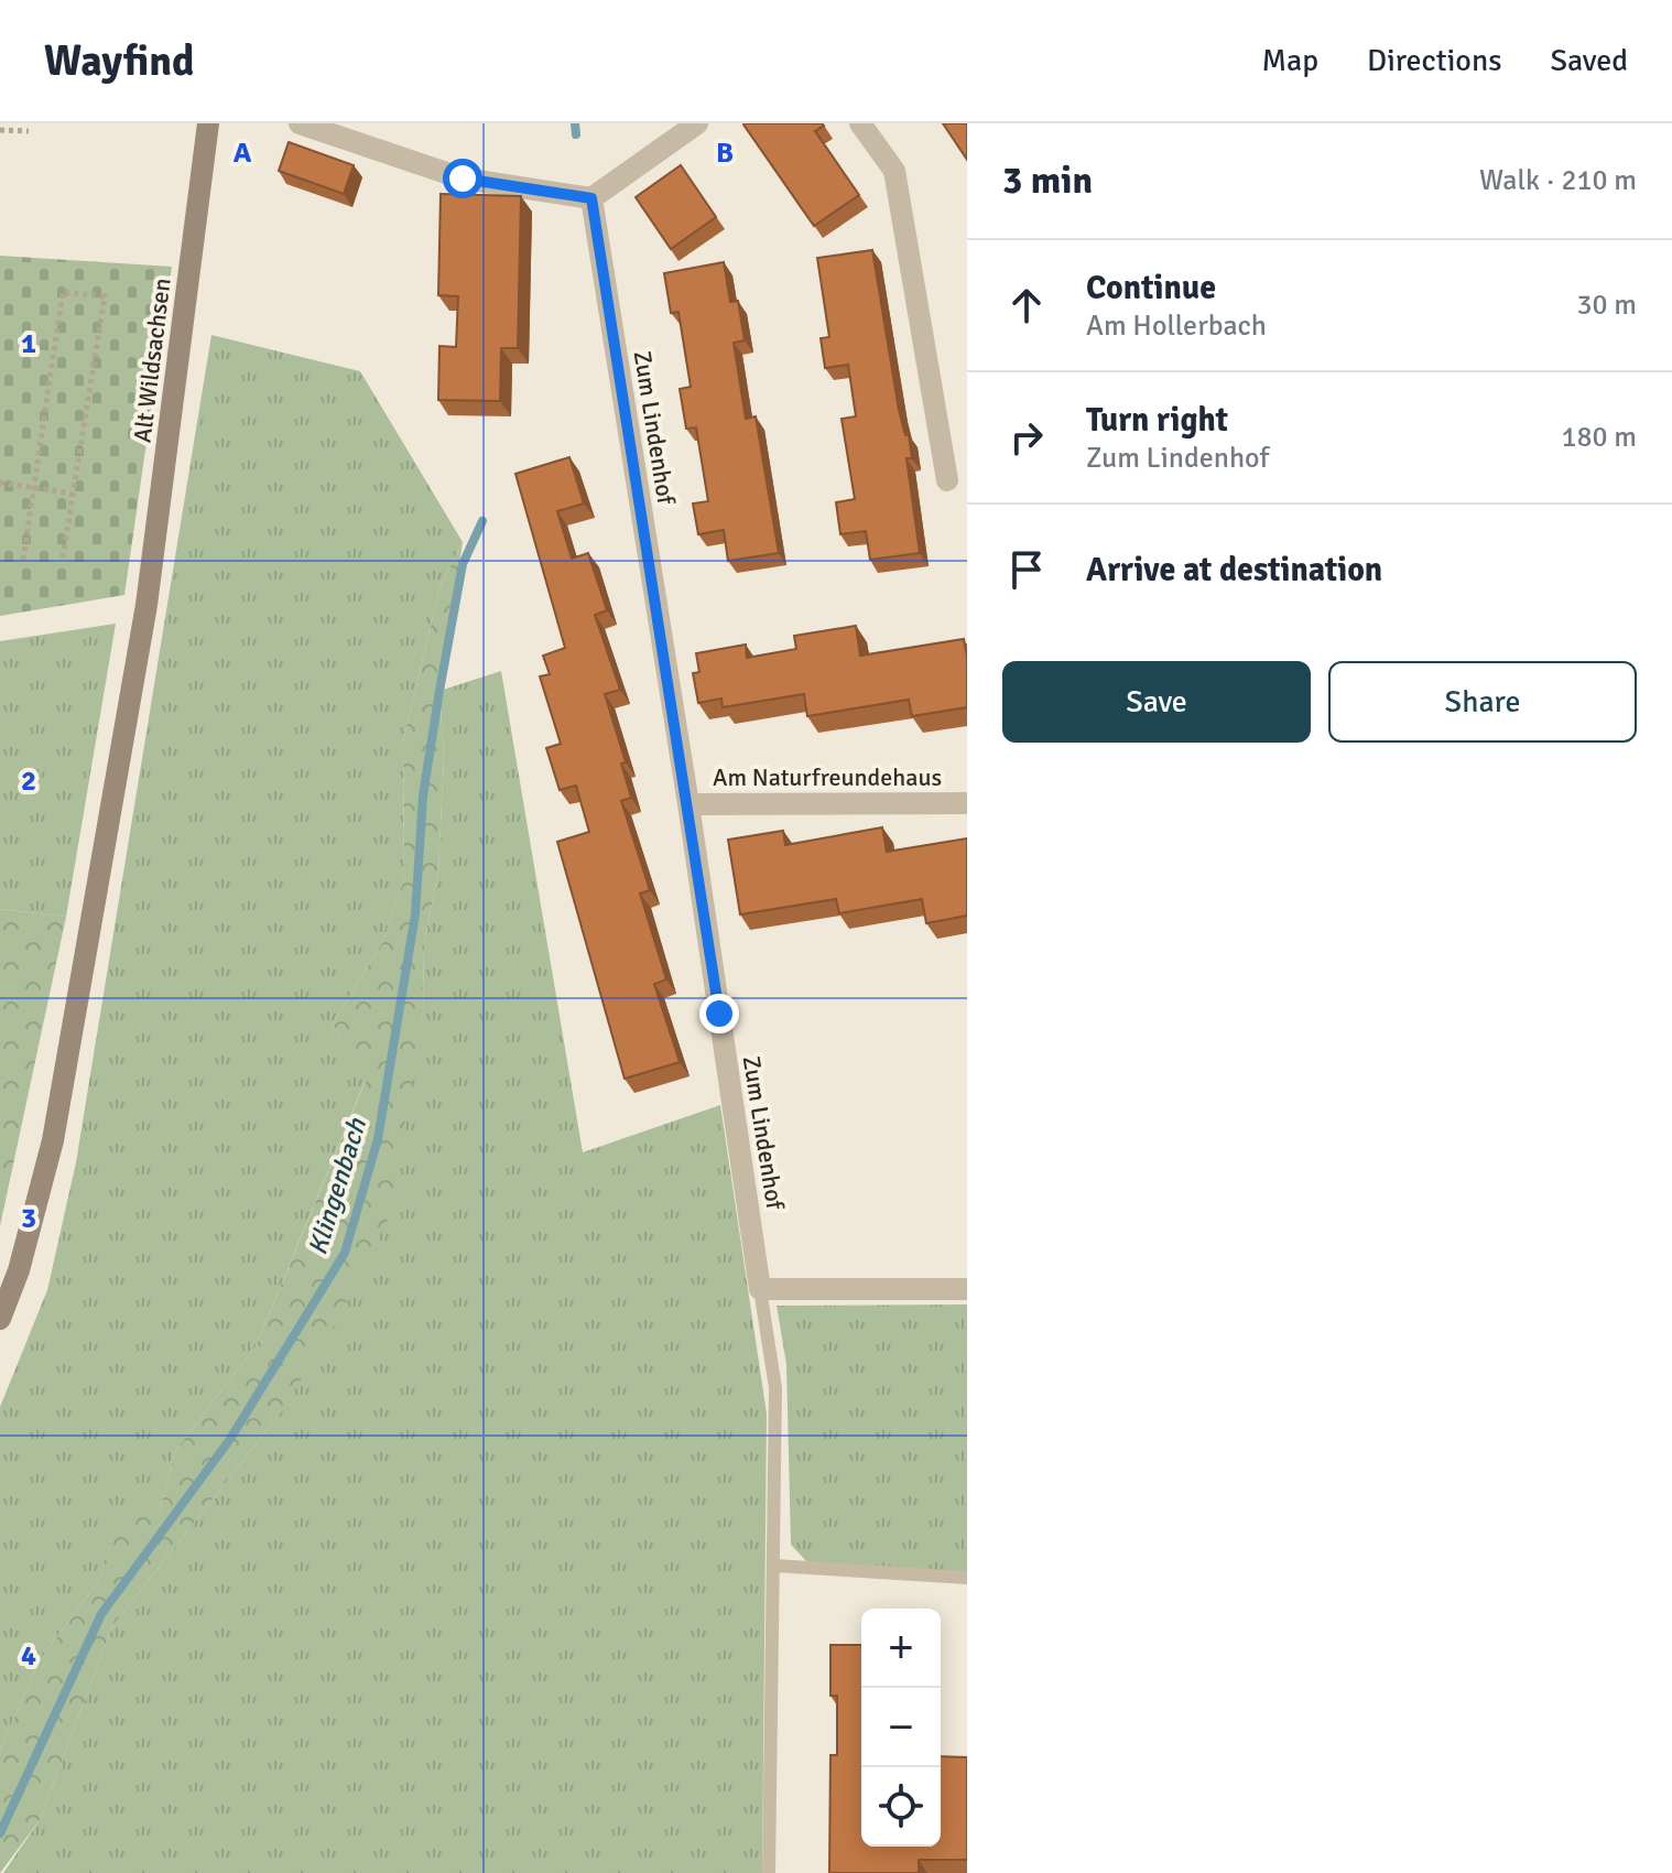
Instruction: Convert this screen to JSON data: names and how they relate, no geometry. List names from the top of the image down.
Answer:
{
  "streets": {
    "main road": ["Alt Wildsachsen"],
    "street": ["Zum Lindenhof", "Am Naturfreundehaus"]
  },
  "crossings": [
    ["Zum Lindenhof", "Am Naturfreundehaus"]
  ],
  "water": ["Klingenbach"],
  "page": {
    "header": "Wayfind",
    "nav": ["Map", "Directions", "Saved"],
    "heading": ["3 min", "Walk · 210 m"],
    "list": [
      ["Continue", "Am Hollerbach", "30 m"],
      ["Turn right", "Zum Lindenhof", "180 m"],
      "Arrive at destination"
    ],
    "buttons": ["Save", "Share"],
    "map_buttons": ["+", "−"]
  },
  "grid": {
    "columns": ["A", "B"],
    "rows": [
      "1",
      "2",
      "3",
      "4"
    ]
  }
}
